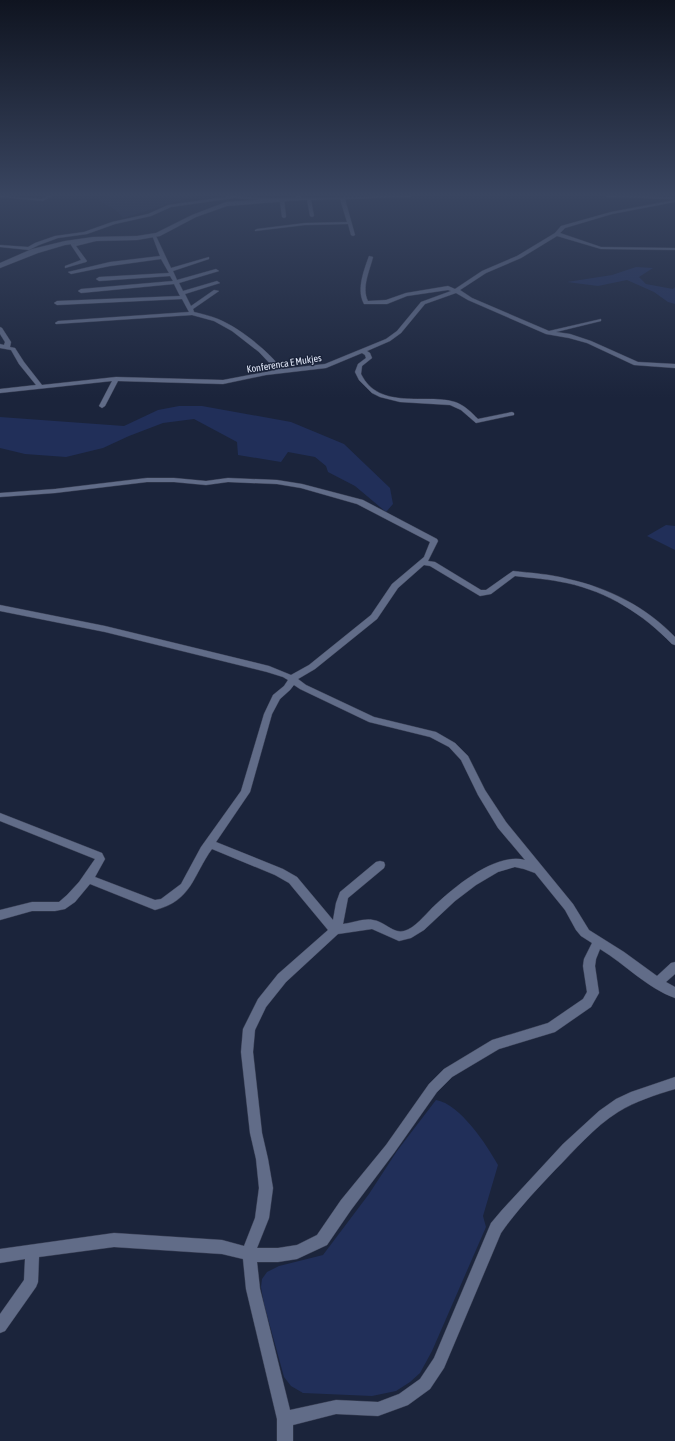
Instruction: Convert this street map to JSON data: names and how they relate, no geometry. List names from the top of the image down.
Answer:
{
  "streets": {
    "street": ["Konferenca E Mukjes"]
  }
}
